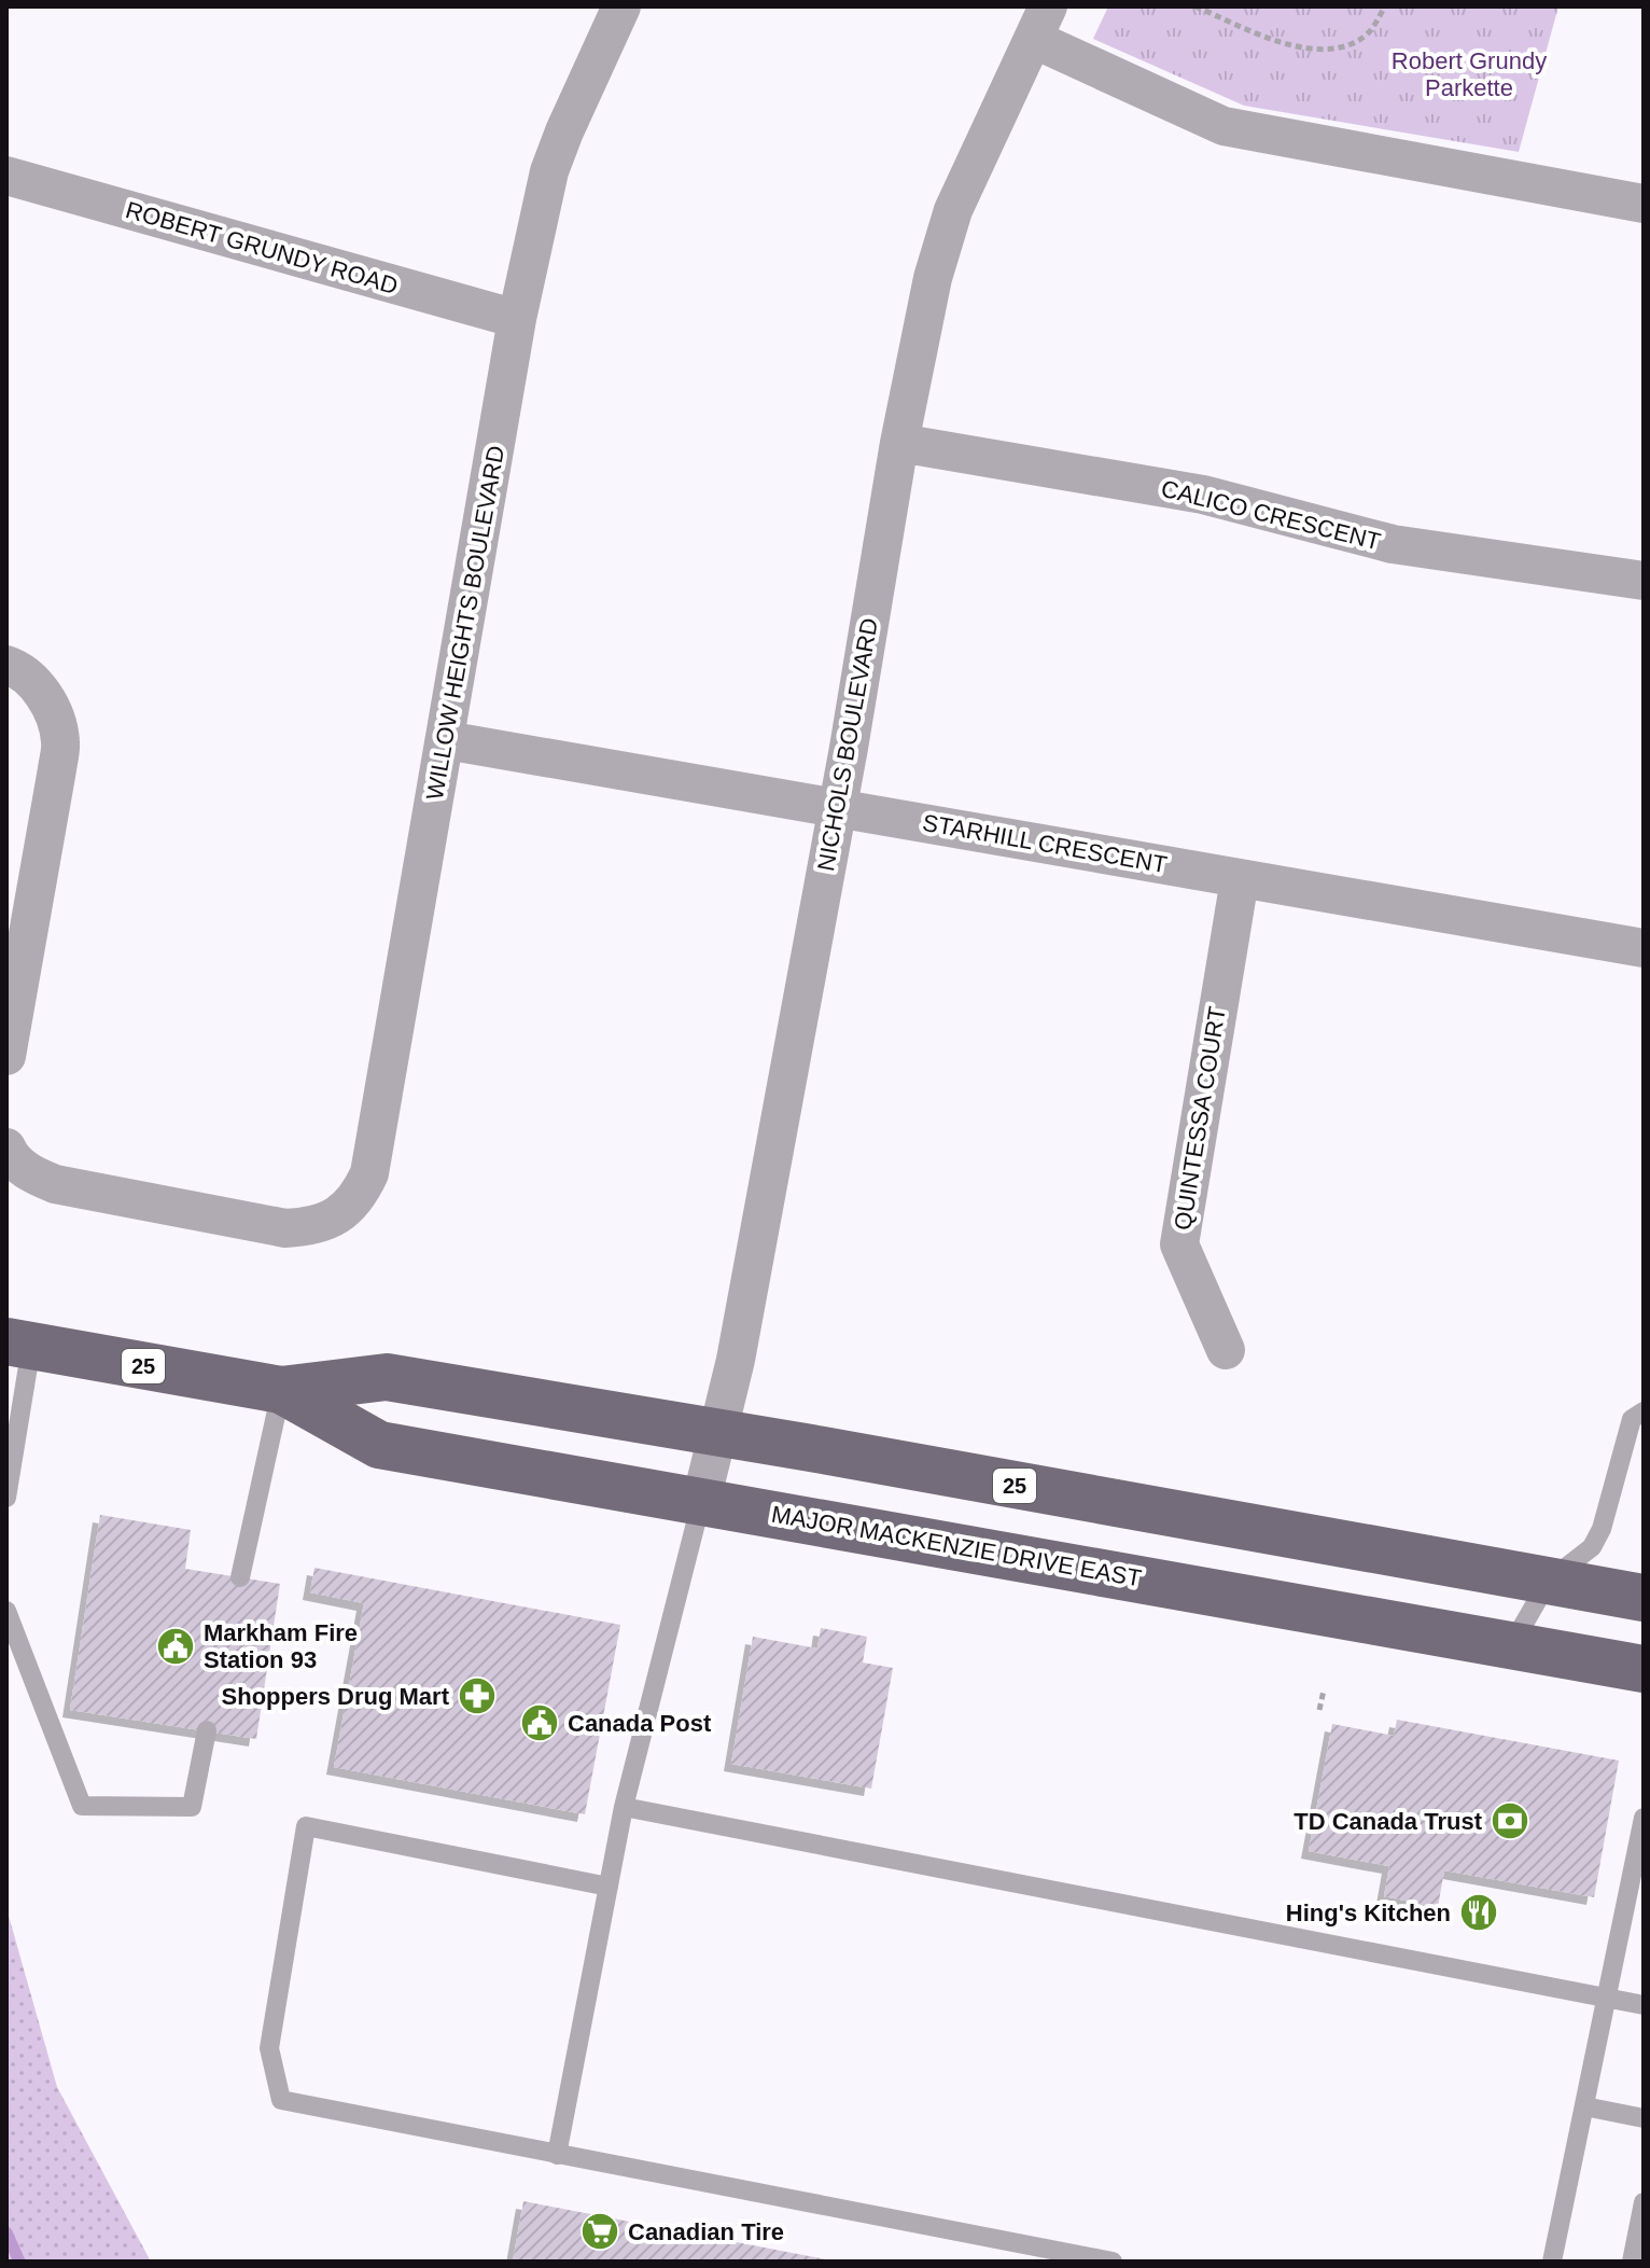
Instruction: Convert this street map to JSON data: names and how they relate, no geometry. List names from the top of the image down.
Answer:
{
  "streets": {
    "main road": ["25", "MAJOR MACKENZIE DRIVE EAST"],
    "street": [
      "ROBERT GRUNDY ROAD",
      "CALICO CRESCENT",
      "WILLOW HEIGHTS BOULEVARD",
      "NICHOLS BOULEVARD",
      "STARHILL CRESCENT",
      "QUINTESSA COURT"
    ]
  },
  "crossings": [
    ["ROBERT GRUNDY ROAD", "WILLOW HEIGHTS BOULEVARD"],
    ["CALICO CRESCENT", "NICHOLS BOULEVARD"],
    ["WILLOW HEIGHTS BOULEVARD", "STARHILL CRESCENT"],
    ["NICHOLS BOULEVARD", "STARHILL CRESCENT"],
    ["NICHOLS BOULEVARD", "MAJOR MACKENZIE DRIVE EAST"],
    ["STARHILL CRESCENT", "QUINTESSA COURT"]
  ],
  "parks": ["Robert Grundy Parkette"],
  "places": {
    "public building": ["Markham Fire Station 93", "Canada Post"],
    "pharmacy": ["Shoppers Drug Mart"],
    "bank": ["TD Canada Trust"],
    "restaurant": ["Hing's Kitchen"],
    "supermarket": ["Canadian Tire"]
  }
}
